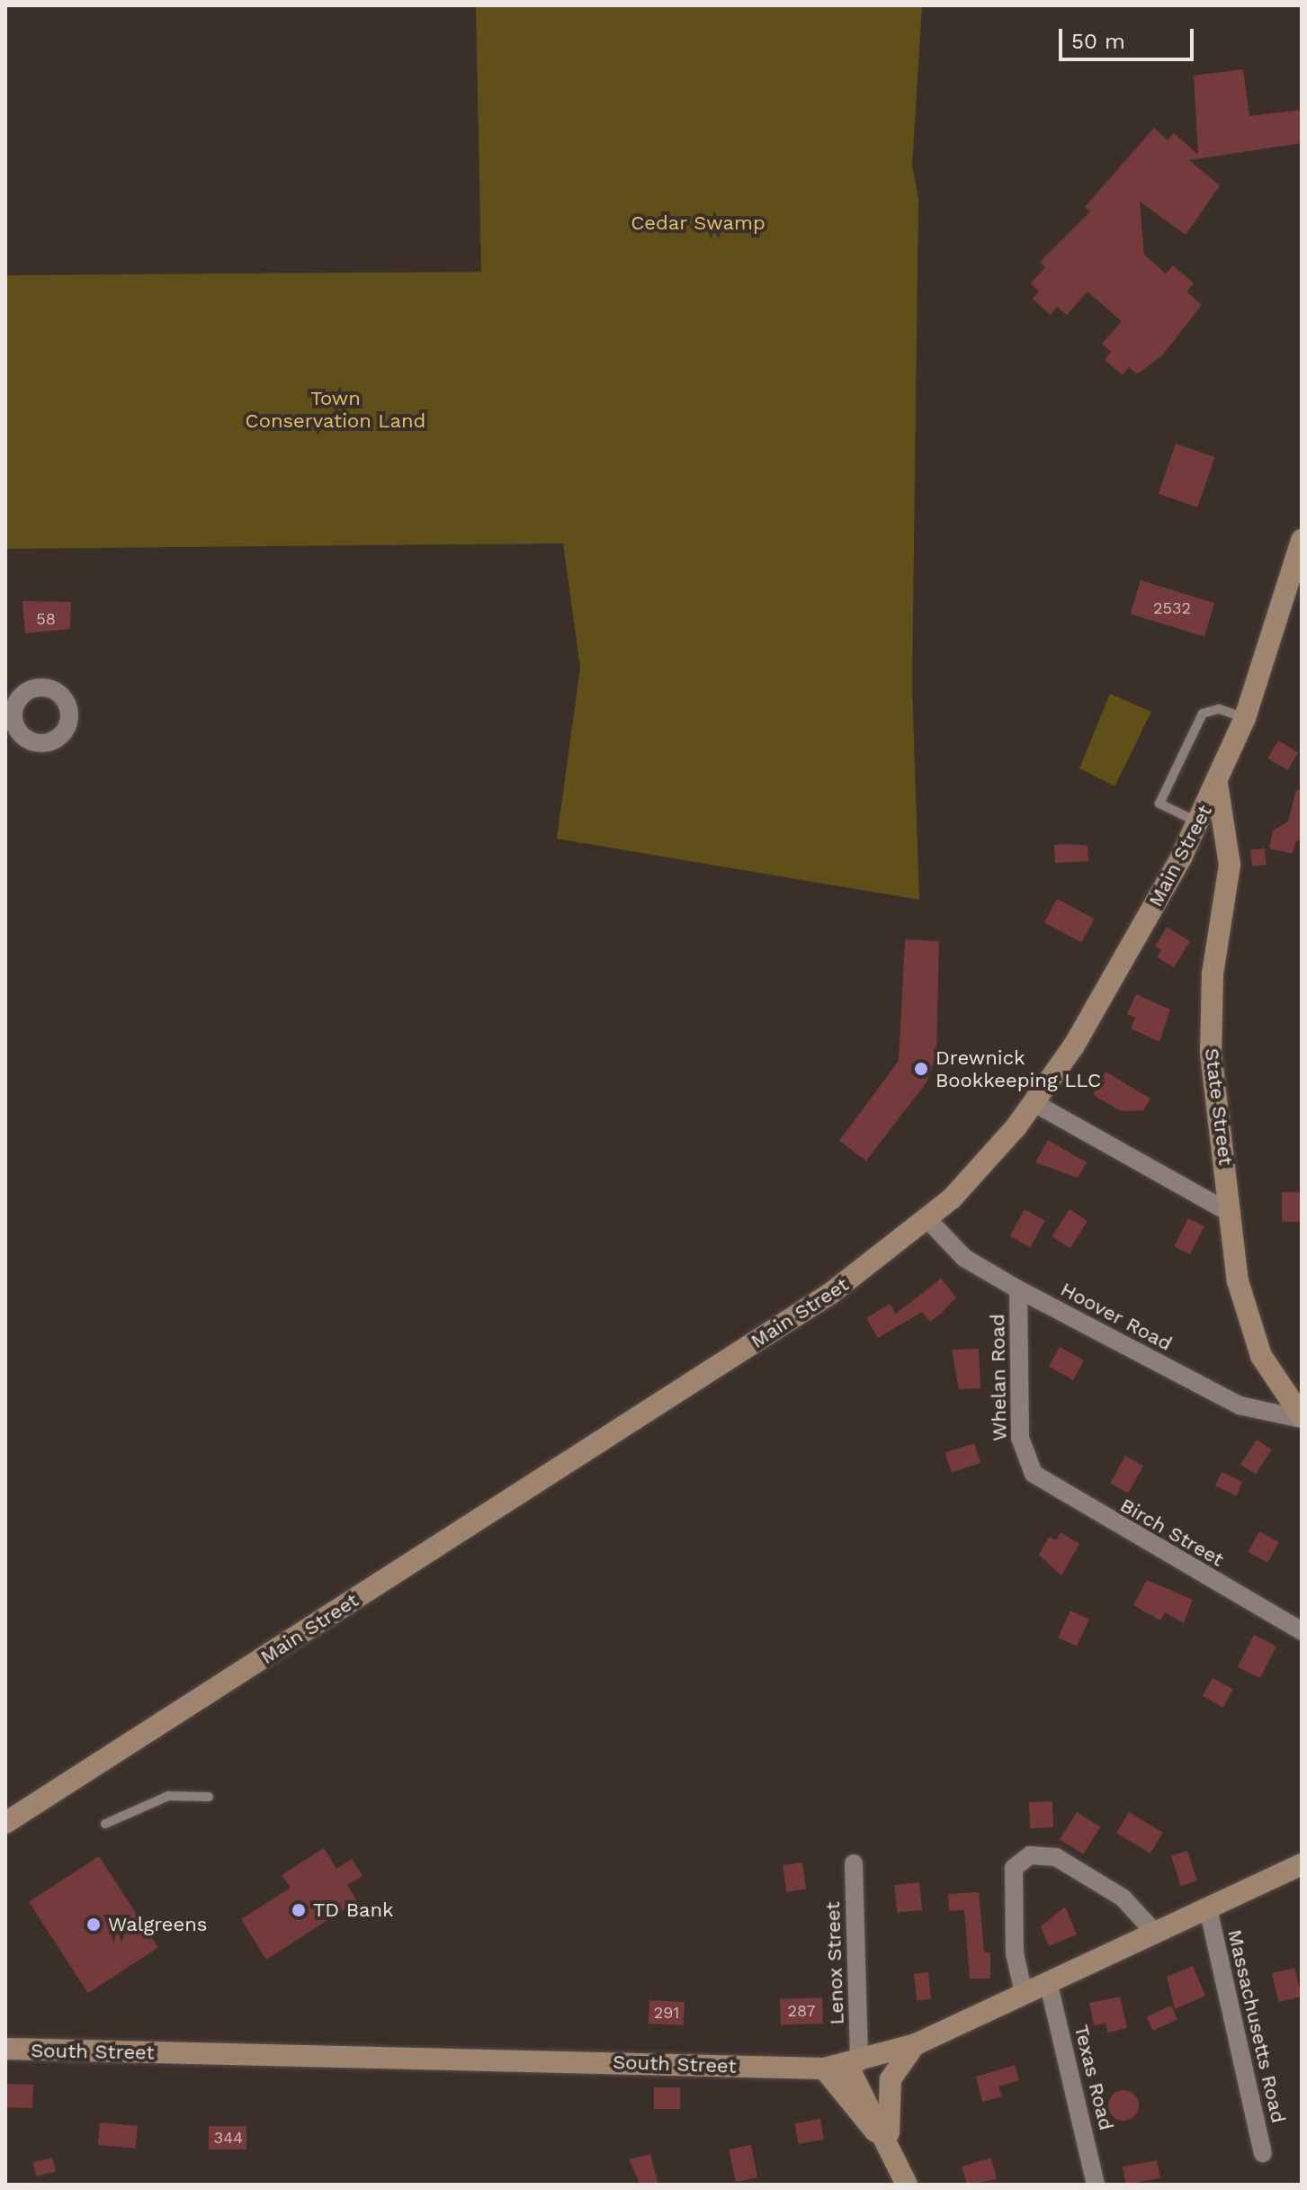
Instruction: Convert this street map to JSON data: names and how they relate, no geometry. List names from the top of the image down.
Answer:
{
  "streets": {
    "street": [
      "Main Street",
      "State Street",
      "Hoover Road",
      "Whelan Road",
      "Birch Street",
      "Lenox Street",
      "Massachusetts Road",
      "South Street",
      "Texas Road"
    ]
  },
  "crossings": [
    ["Main Street", "State Street"],
    ["Main Street", "Hoover Road"],
    ["State Street", "Hoover Road"],
    ["Hoover Road", "Whelan Road"],
    ["Whelan Road", "Birch Street"],
    ["Lenox Street", "South Street"],
    ["Massachusetts Road", "South Street"],
    ["South Street", "Texas Road"]
  ],
  "parks": ["Cedar Swamp", "Town Conservation Land"],
  "places": ["Drewnick Bookkeeping LLC", "TD Bank", "Walgreens"],
  "house_numbers": [
    "2532",
    "58",
    "287",
    "291",
    "344"
  ],
  "scale_bar": "50 m"
}
